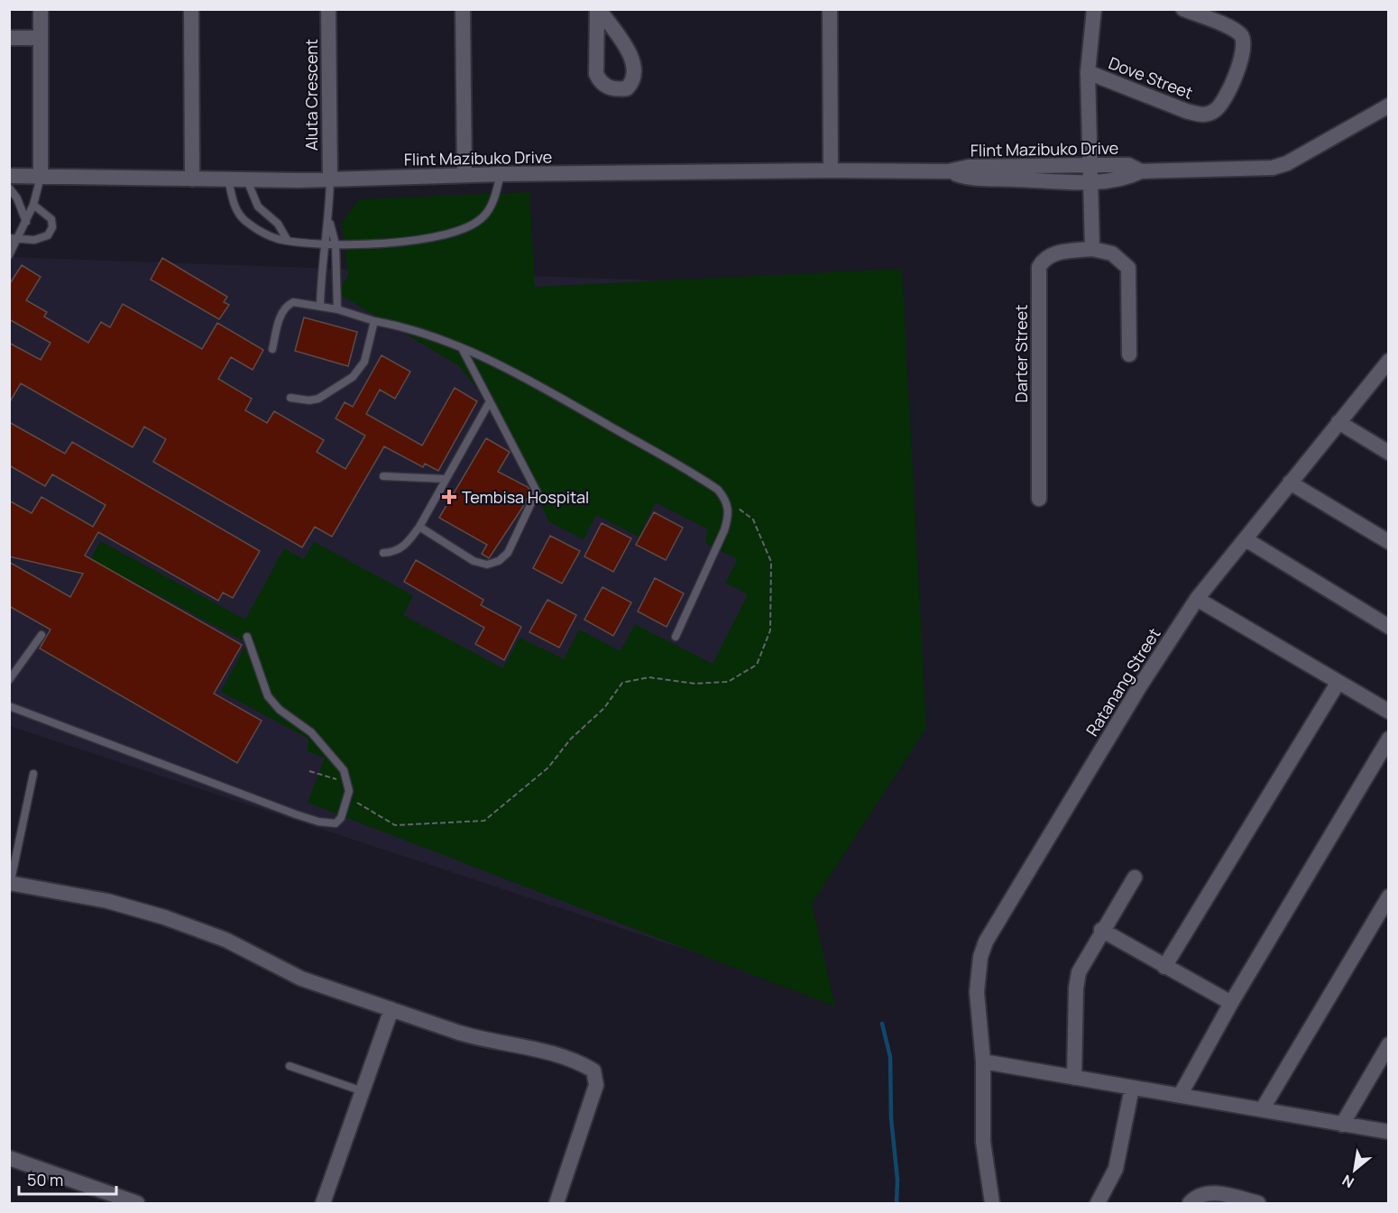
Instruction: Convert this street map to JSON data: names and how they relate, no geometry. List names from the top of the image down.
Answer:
{
  "streets": {
    "street": [
      "Dove Street",
      "Aluta Crescent",
      "Flint Mazibuko Drive",
      "Darter Street",
      "Ratanang Street"
    ]
  },
  "crossings": [
    ["Aluta Crescent", "Flint Mazibuko Drive"]
  ],
  "places": {
    "health": ["Tembisa Hospital"]
  },
  "scale_bar": "50 m",
  "north": "bottom left"
}
